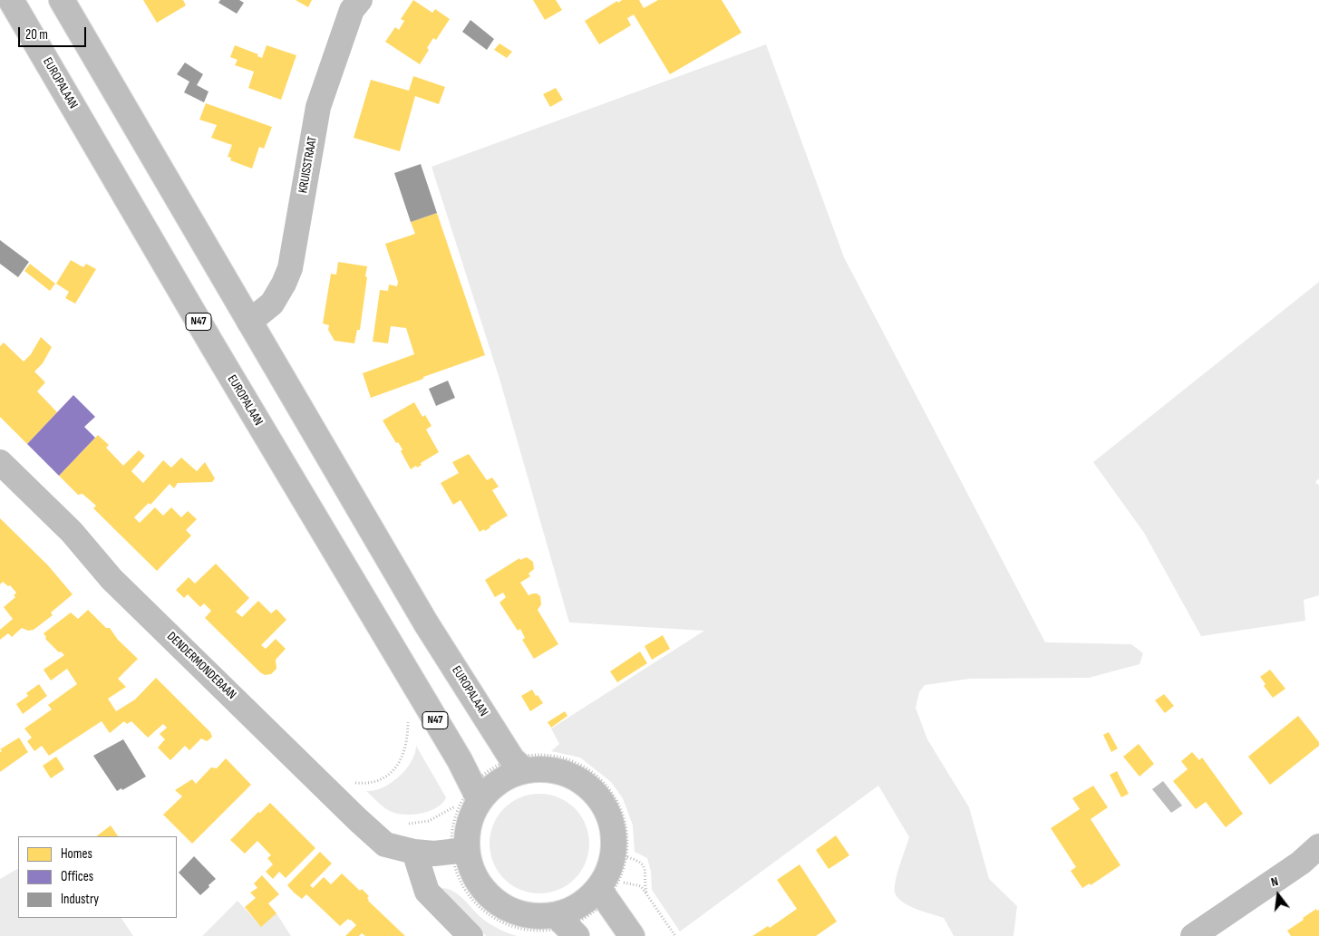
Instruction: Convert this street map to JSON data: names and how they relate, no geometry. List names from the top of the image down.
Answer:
{
  "streets": {
    "main road": [
      "EUROPALAAN",
      "KRUISSTRAAT",
      "N47",
      "DENDERMONDEBAAN"
    ]
  },
  "crossings": [
    ["EUROPALAAN", "KRUISSTRAAT"],
    ["EUROPALAAN", "DENDERMONDEBAAN"]
  ],
  "legend": ["Homes", "Offices", "Industry"],
  "scale_bar": "20 m",
  "north": "top"
}
